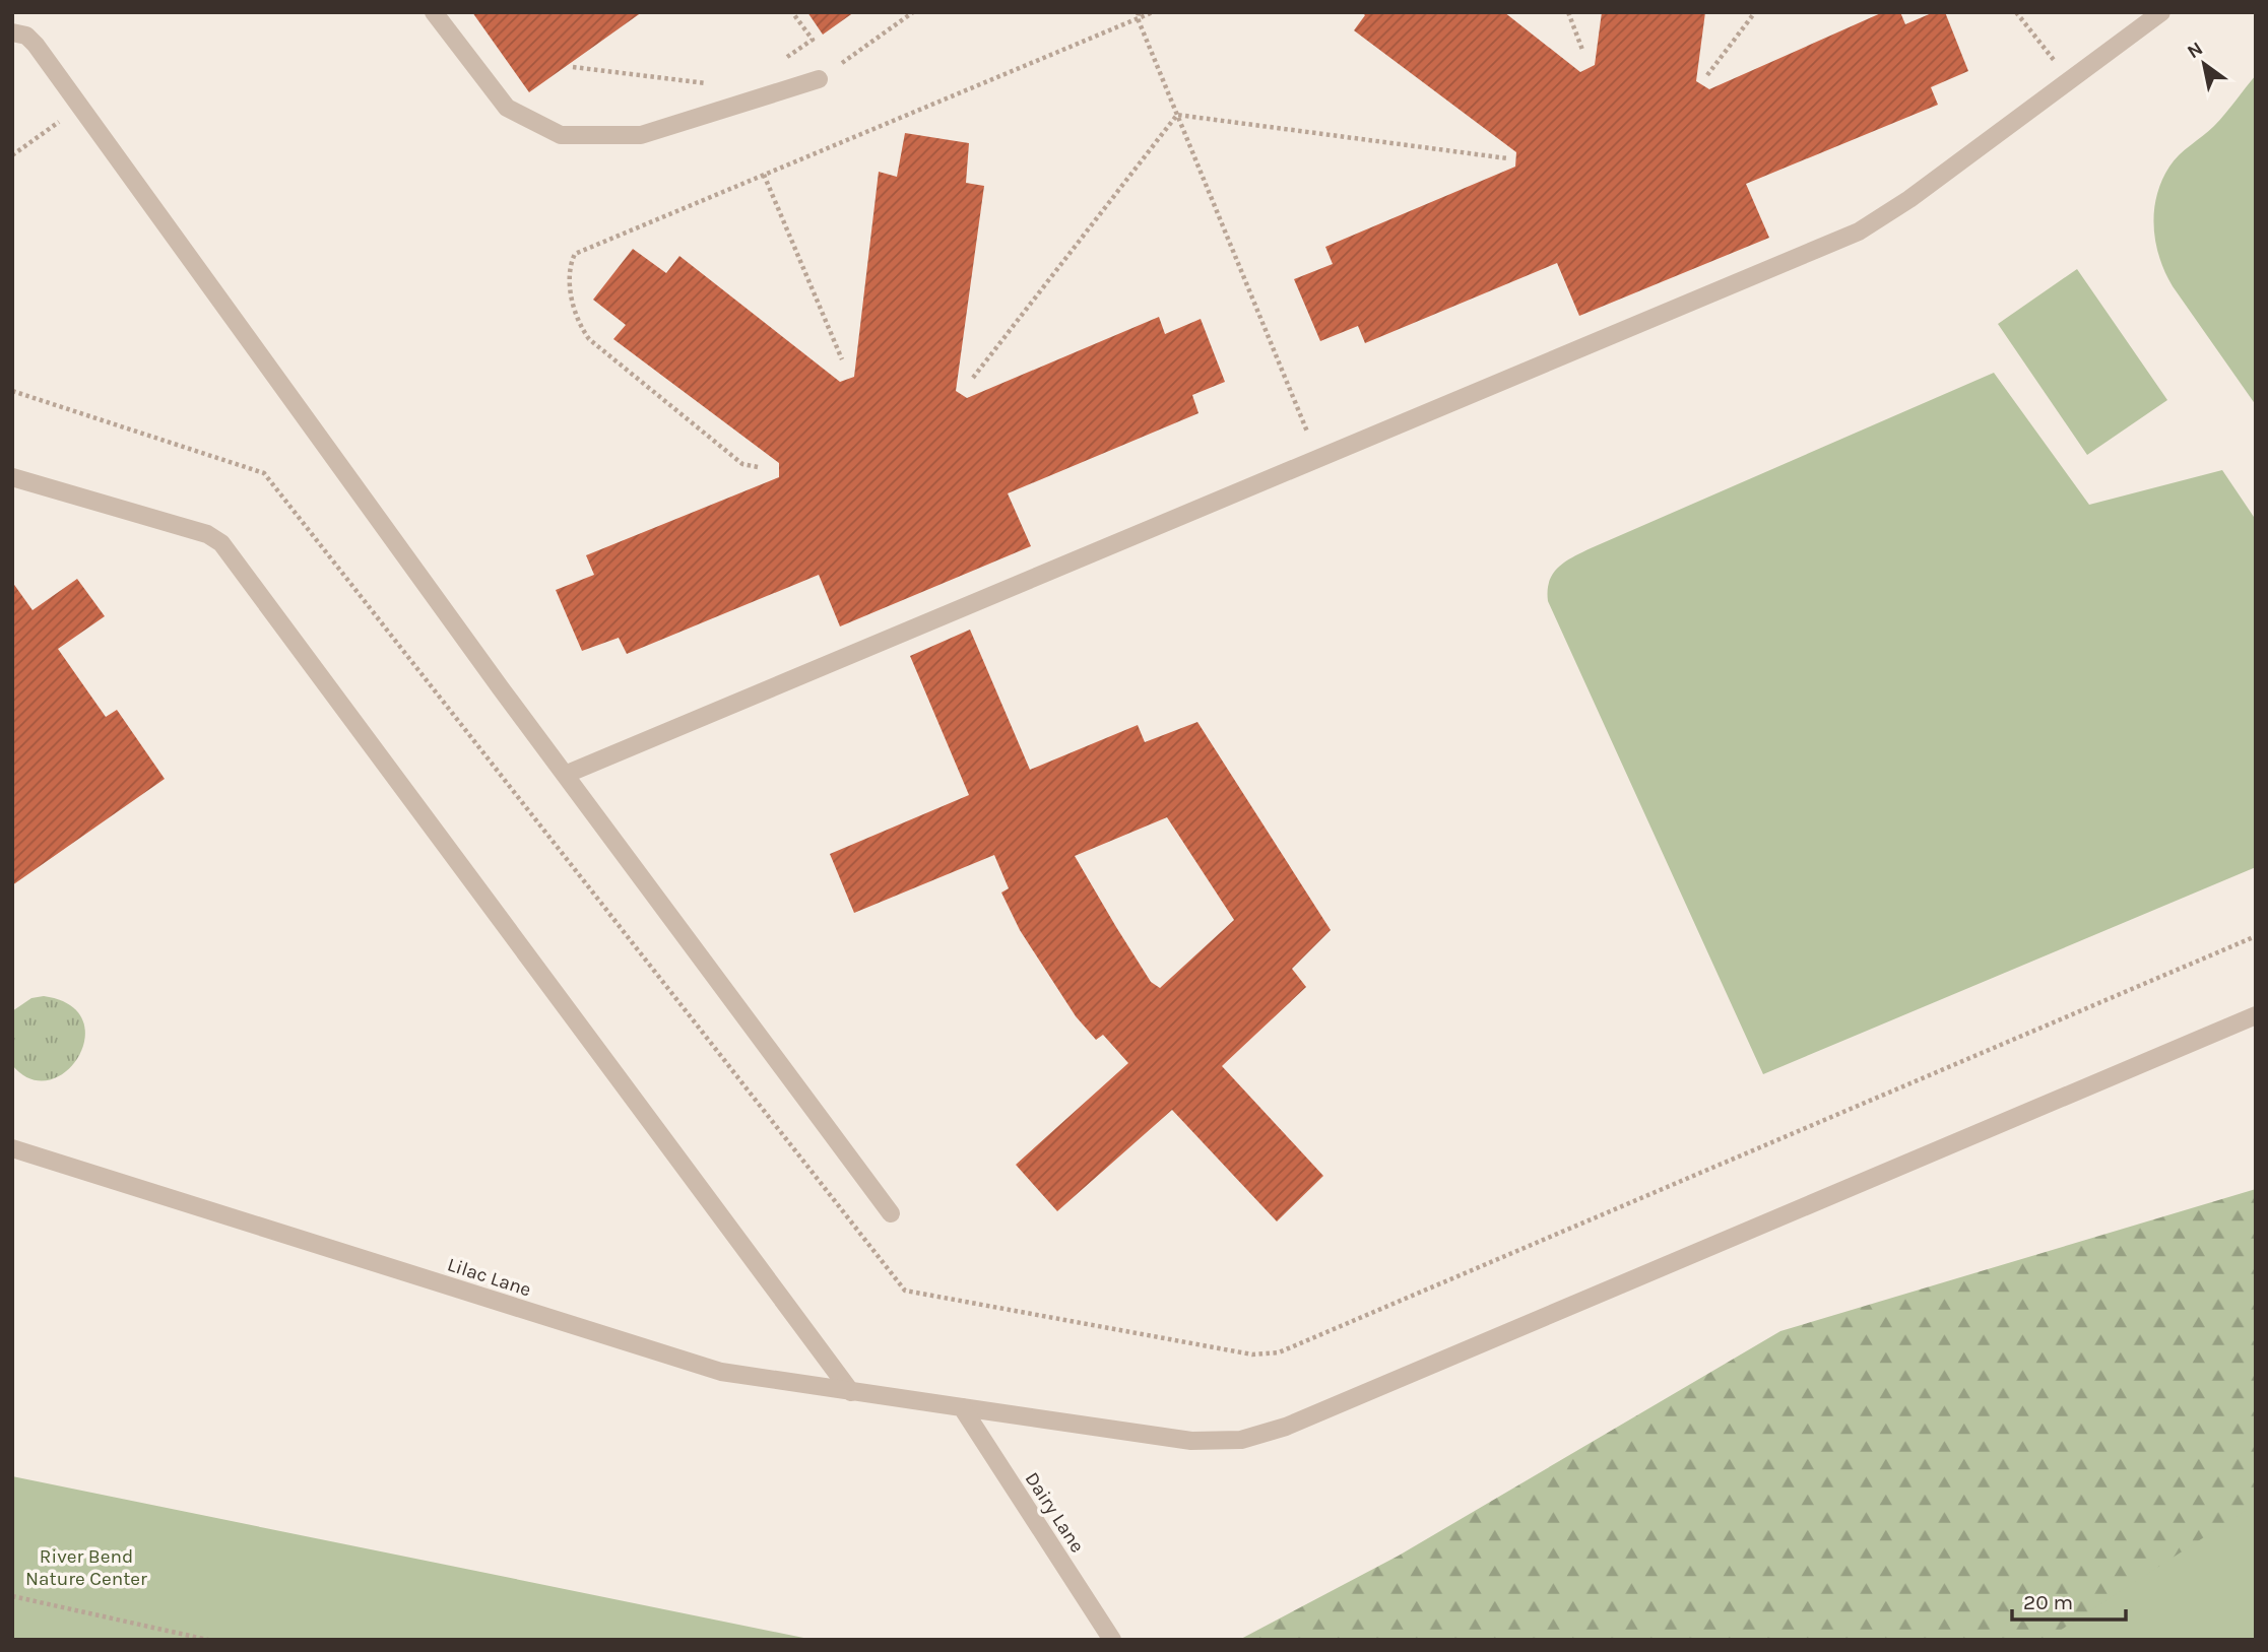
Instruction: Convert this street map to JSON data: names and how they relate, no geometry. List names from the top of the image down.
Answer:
{
  "streets": {
    "street": ["Lilac Lane", "Dairy Lane"]
  },
  "crossings": [
    ["Lilac Lane", "Dairy Lane"]
  ],
  "parks": ["River Bend Nature Center"],
  "scale_bar": "20 m",
  "north": "top left"
}
